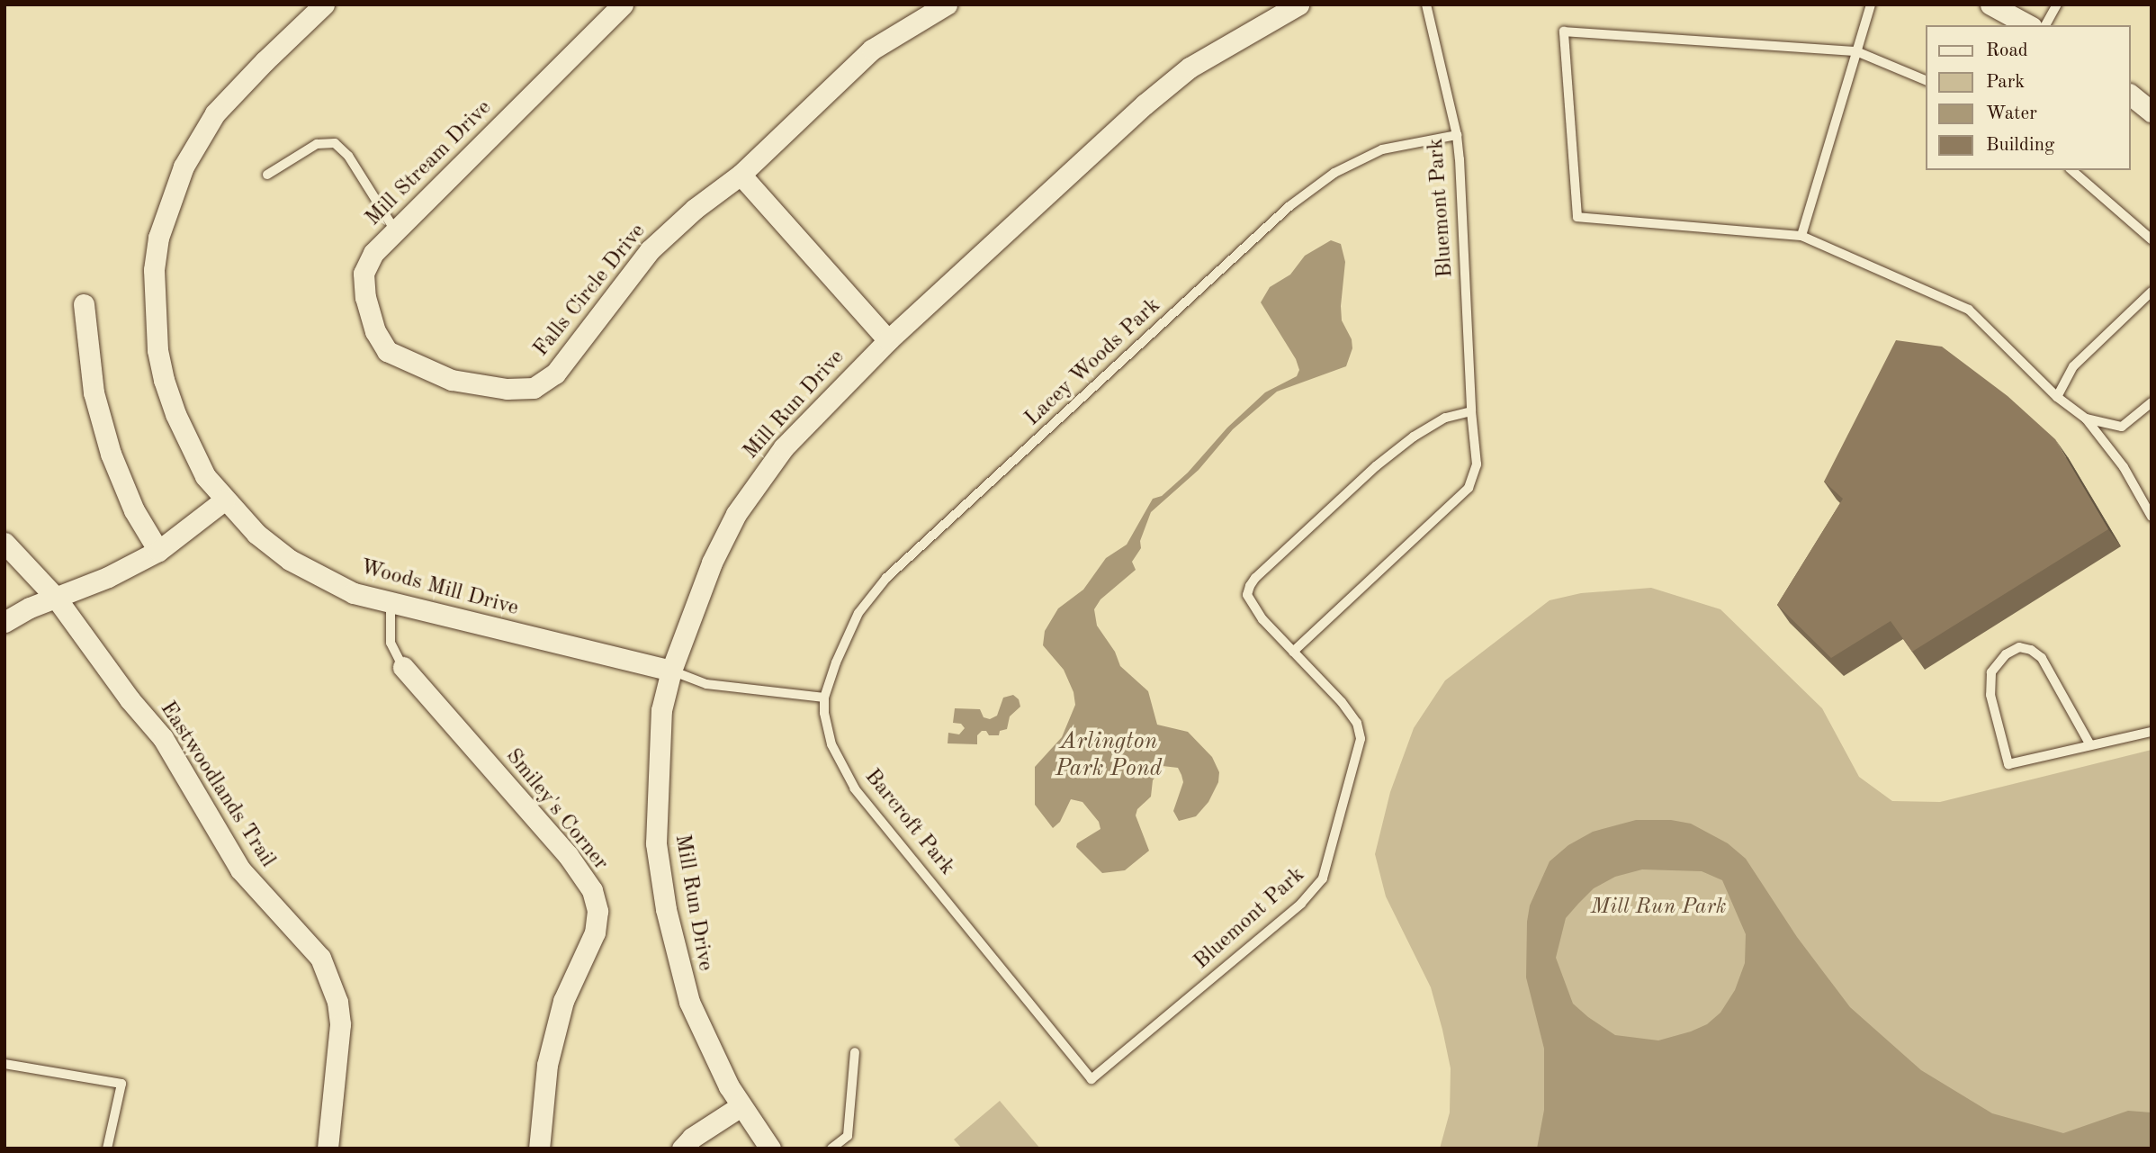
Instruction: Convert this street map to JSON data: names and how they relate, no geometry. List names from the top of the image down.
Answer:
{
  "streets": {
    "street": [
      "Mill Stream Drive",
      "Falls Circle Drive",
      "Mill Run Drive",
      "Woods Mill Drive",
      "Eastwoodlands Trail",
      "Smiley's Corner"
    ],
    "lane": ["Bluemont Park", "Lacey Woods Park", "Barcroft Park"]
  },
  "crossings": [
    ["Mill Stream Drive", "Falls Circle Drive"],
    ["Bluemont Park", "Lacey Woods Park"],
    ["Bluemont Park", "Barcroft Park"],
    ["Lacey Woods Park", "Barcroft Park"],
    ["Mill Run Drive", "Woods Mill Drive"],
    ["Woods Mill Drive", "Smiley's Corner"]
  ],
  "water": ["Arlington Park Pond"],
  "parks": ["Mill Run Park"],
  "legend": [
    "Road",
    "Park",
    "Water",
    "Building"
  ]
}
